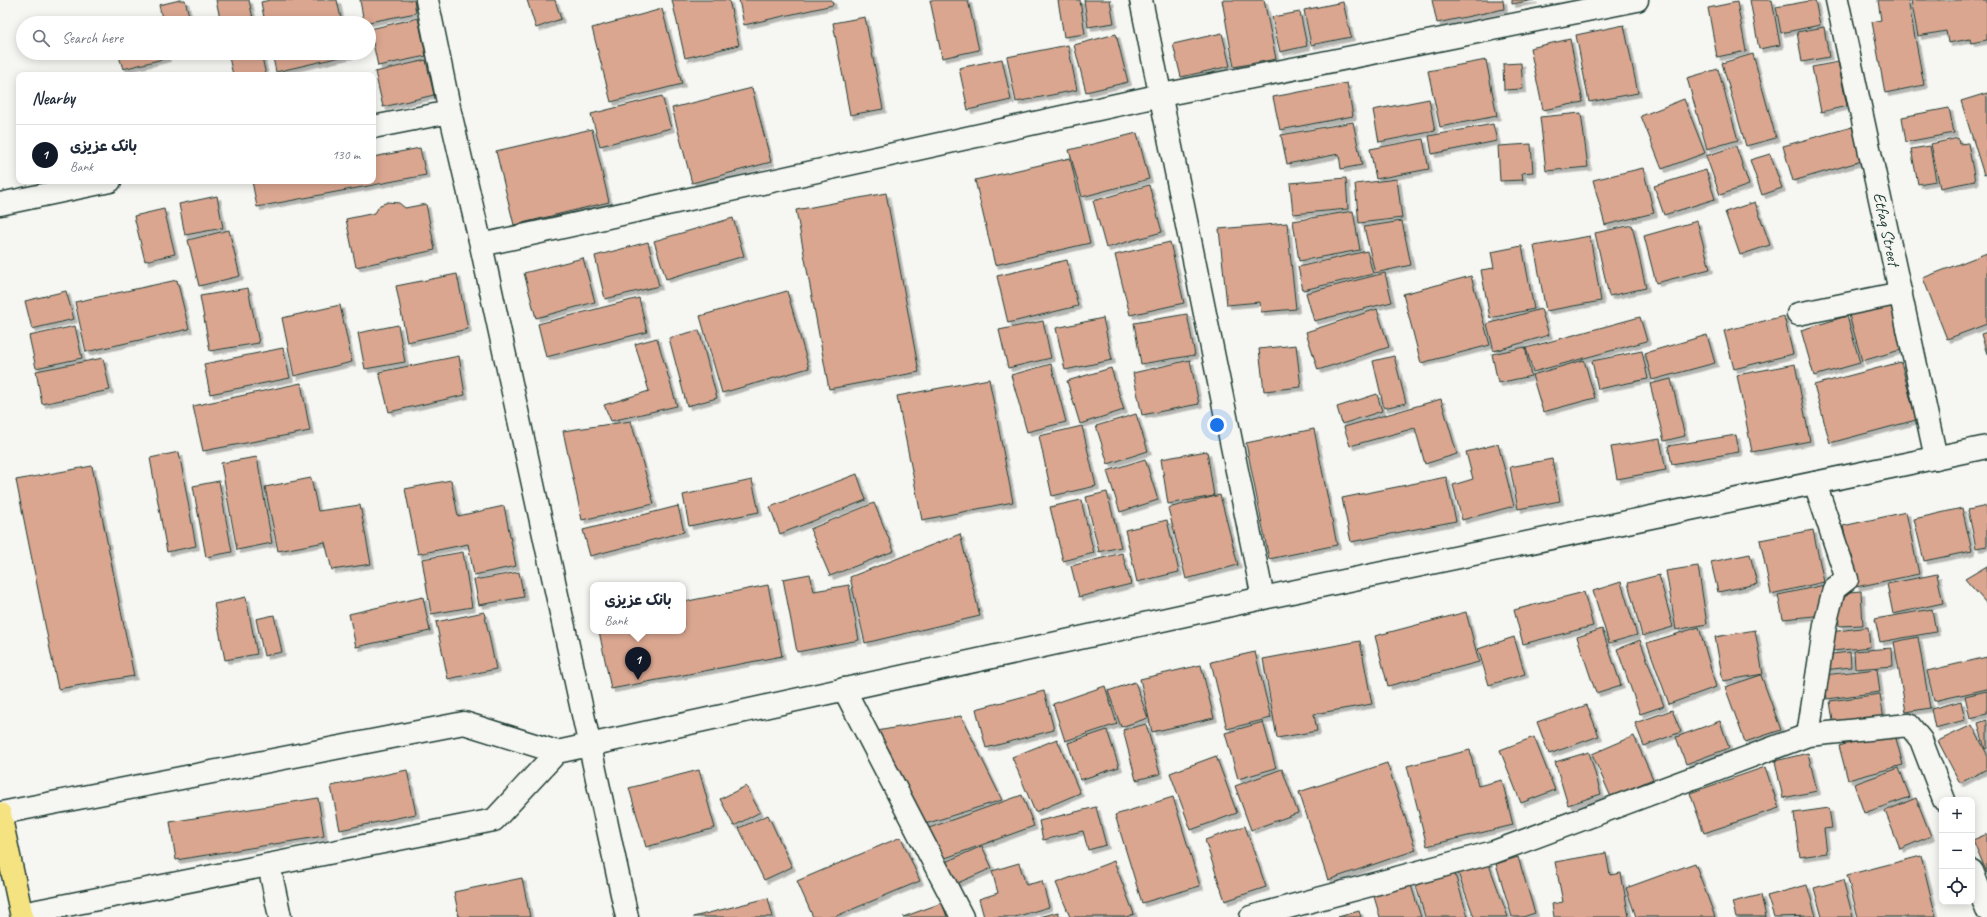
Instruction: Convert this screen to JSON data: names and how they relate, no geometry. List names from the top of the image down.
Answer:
{
  "streets": {
    "street": ["Etfaq Street"]
  },
  "page": {
    "search": "Search here",
    "heading": "Nearby",
    "list": [
      {
        "mark": "1",
        "name": "بانک عزیزی",
        "note": "Bank",
        "value": "130 m"
      }
    ],
    "popup": ["بانک عزیزی", "Bank"],
    "pins": "1",
    "map_buttons": ["+", "−"]
  }
}
